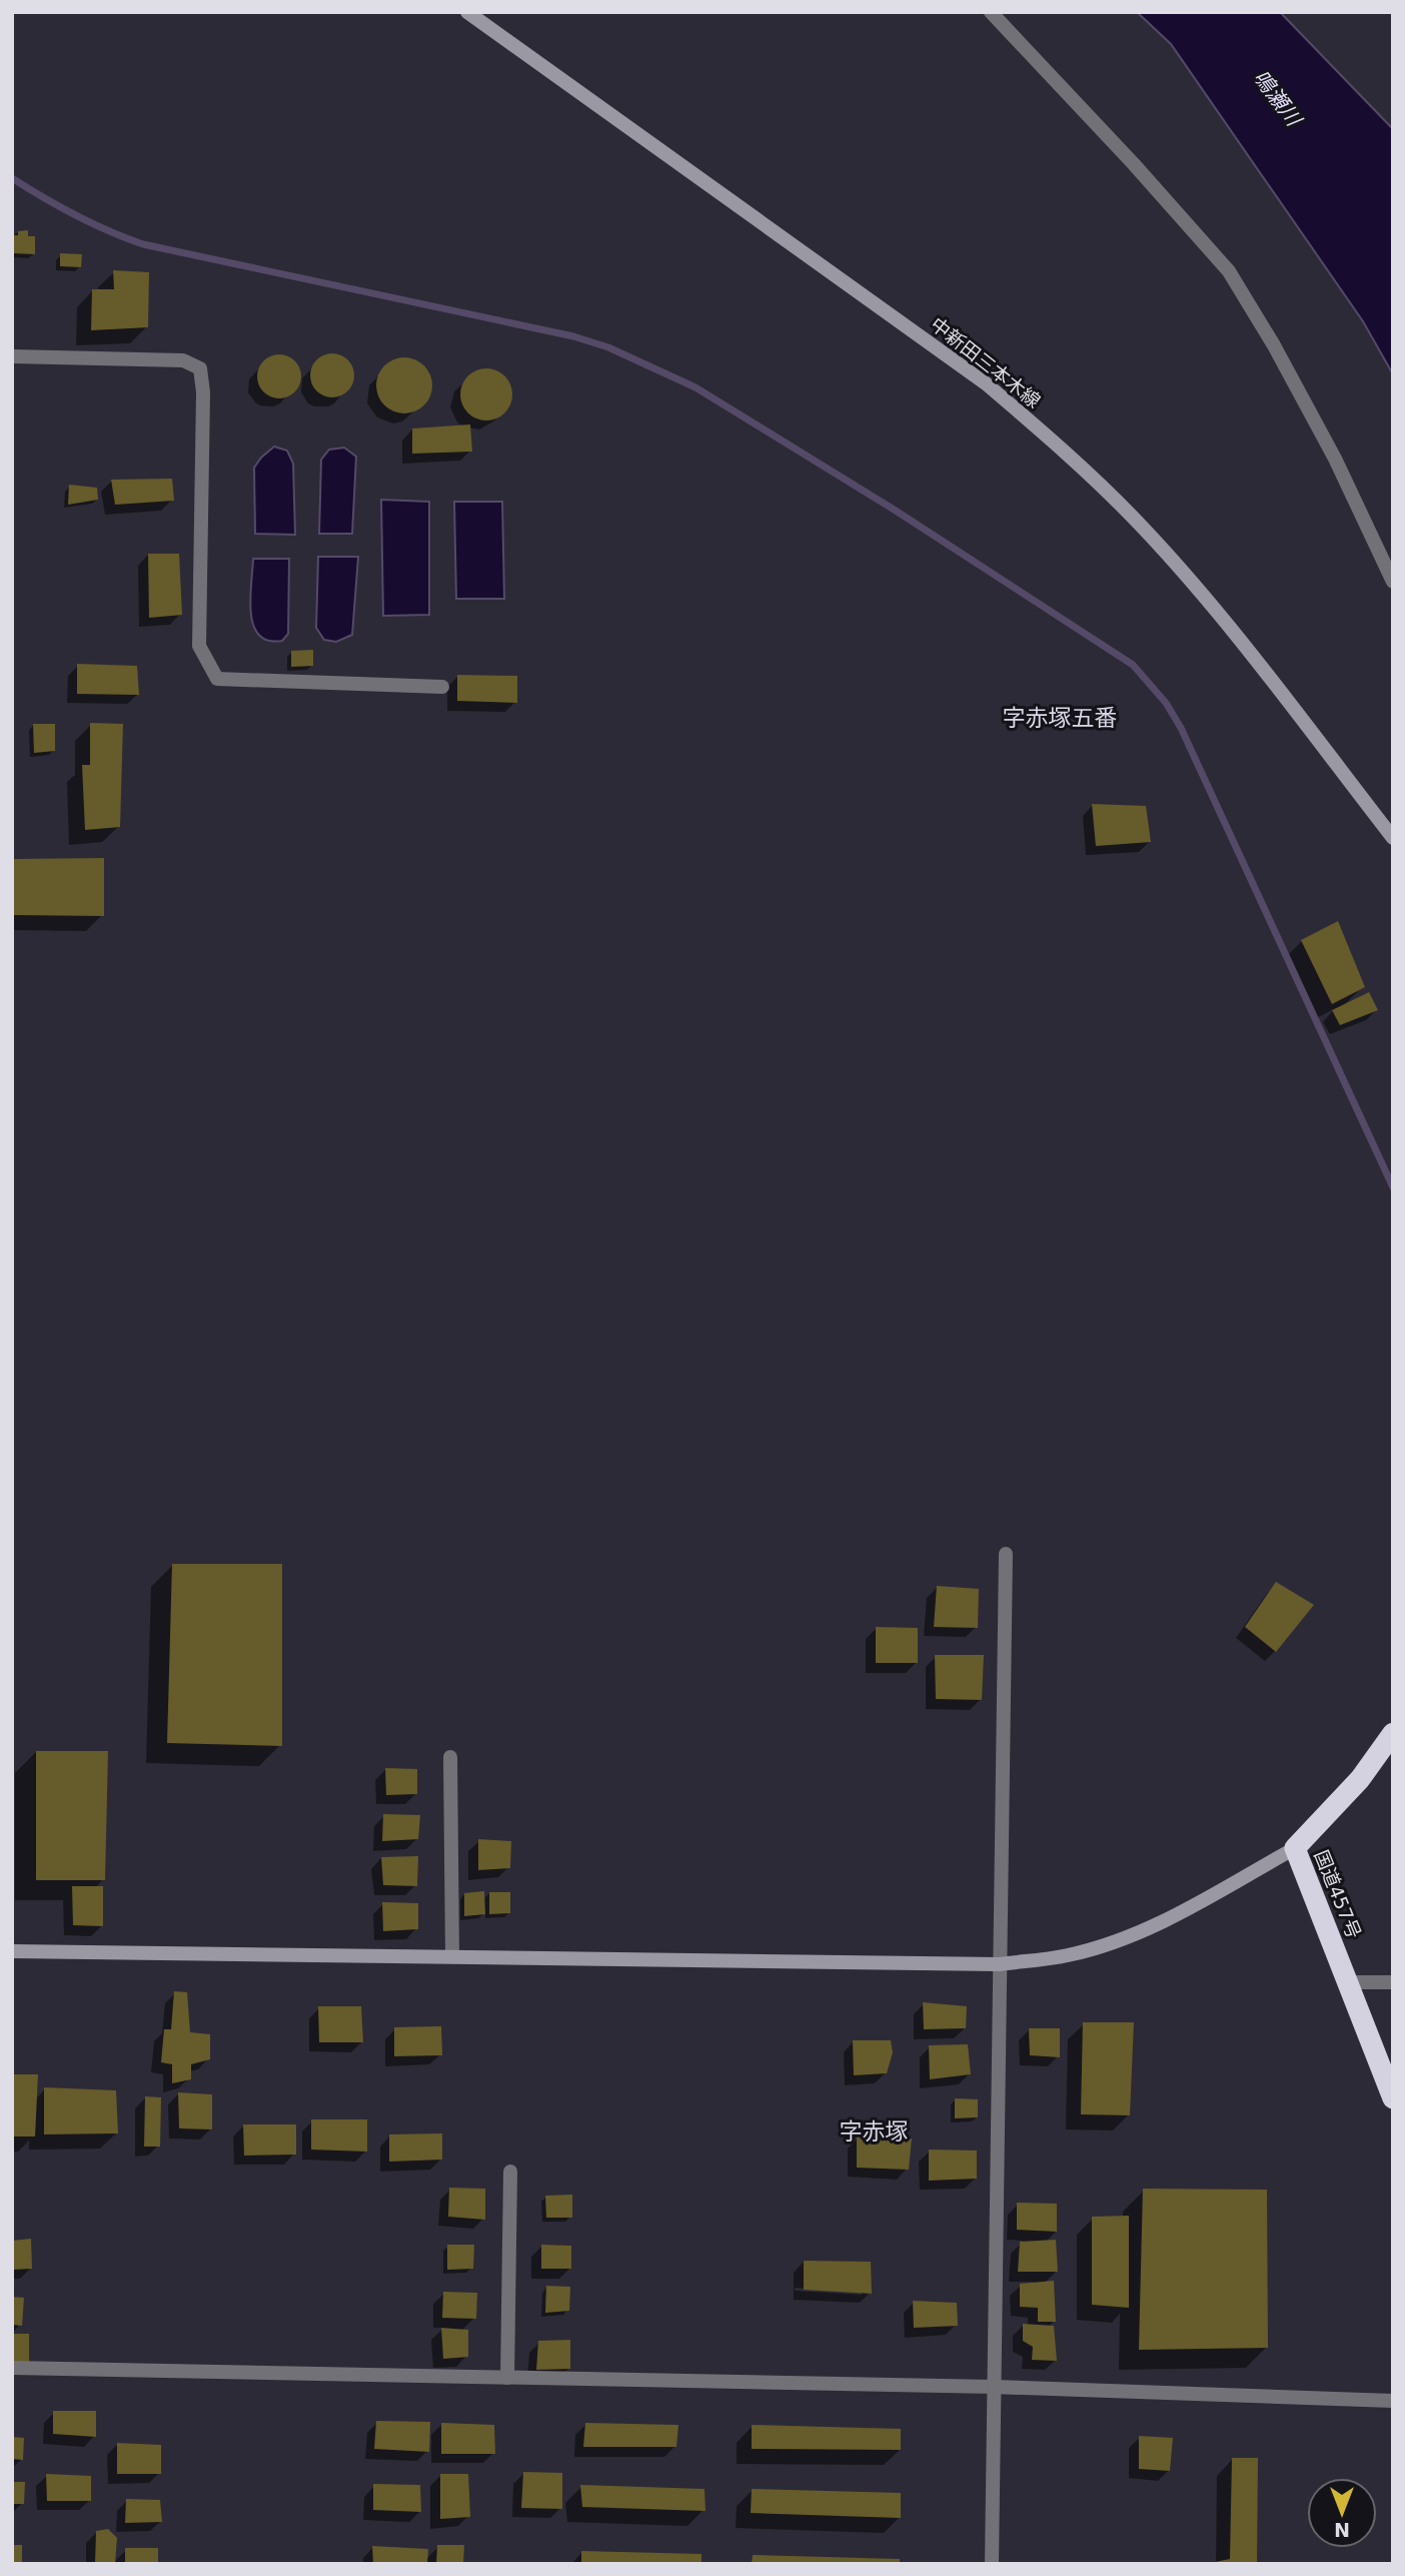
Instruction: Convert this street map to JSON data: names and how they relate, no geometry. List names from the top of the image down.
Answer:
{
  "streets": {
    "highway": ["国道457号"],
    "street": ["中新田三本木線"]
  },
  "districts": ["字赤塚五番", "字赤塚"],
  "water": ["鳴瀬川"],
  "north": "bottom"
}
